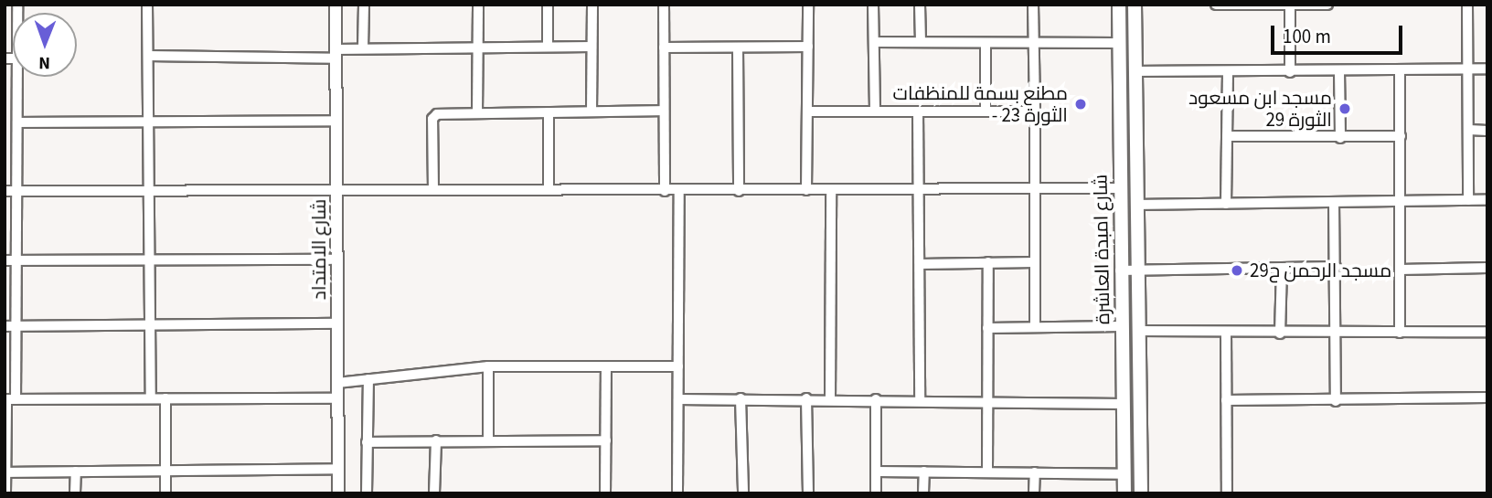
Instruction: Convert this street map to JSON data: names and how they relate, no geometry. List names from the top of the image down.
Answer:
{
  "streets": {
    "main road": ["شارع امبدة العاشرة"],
    "street": ["شارع الامتداد"]
  },
  "places": ["مطنع بسمة للمنظفات - الثورة 23", "مسجد ابن مسعود الثورة 29", "مسجد الرحمن ح29"],
  "scale_bar": "100 m",
  "north": "bottom"
}
